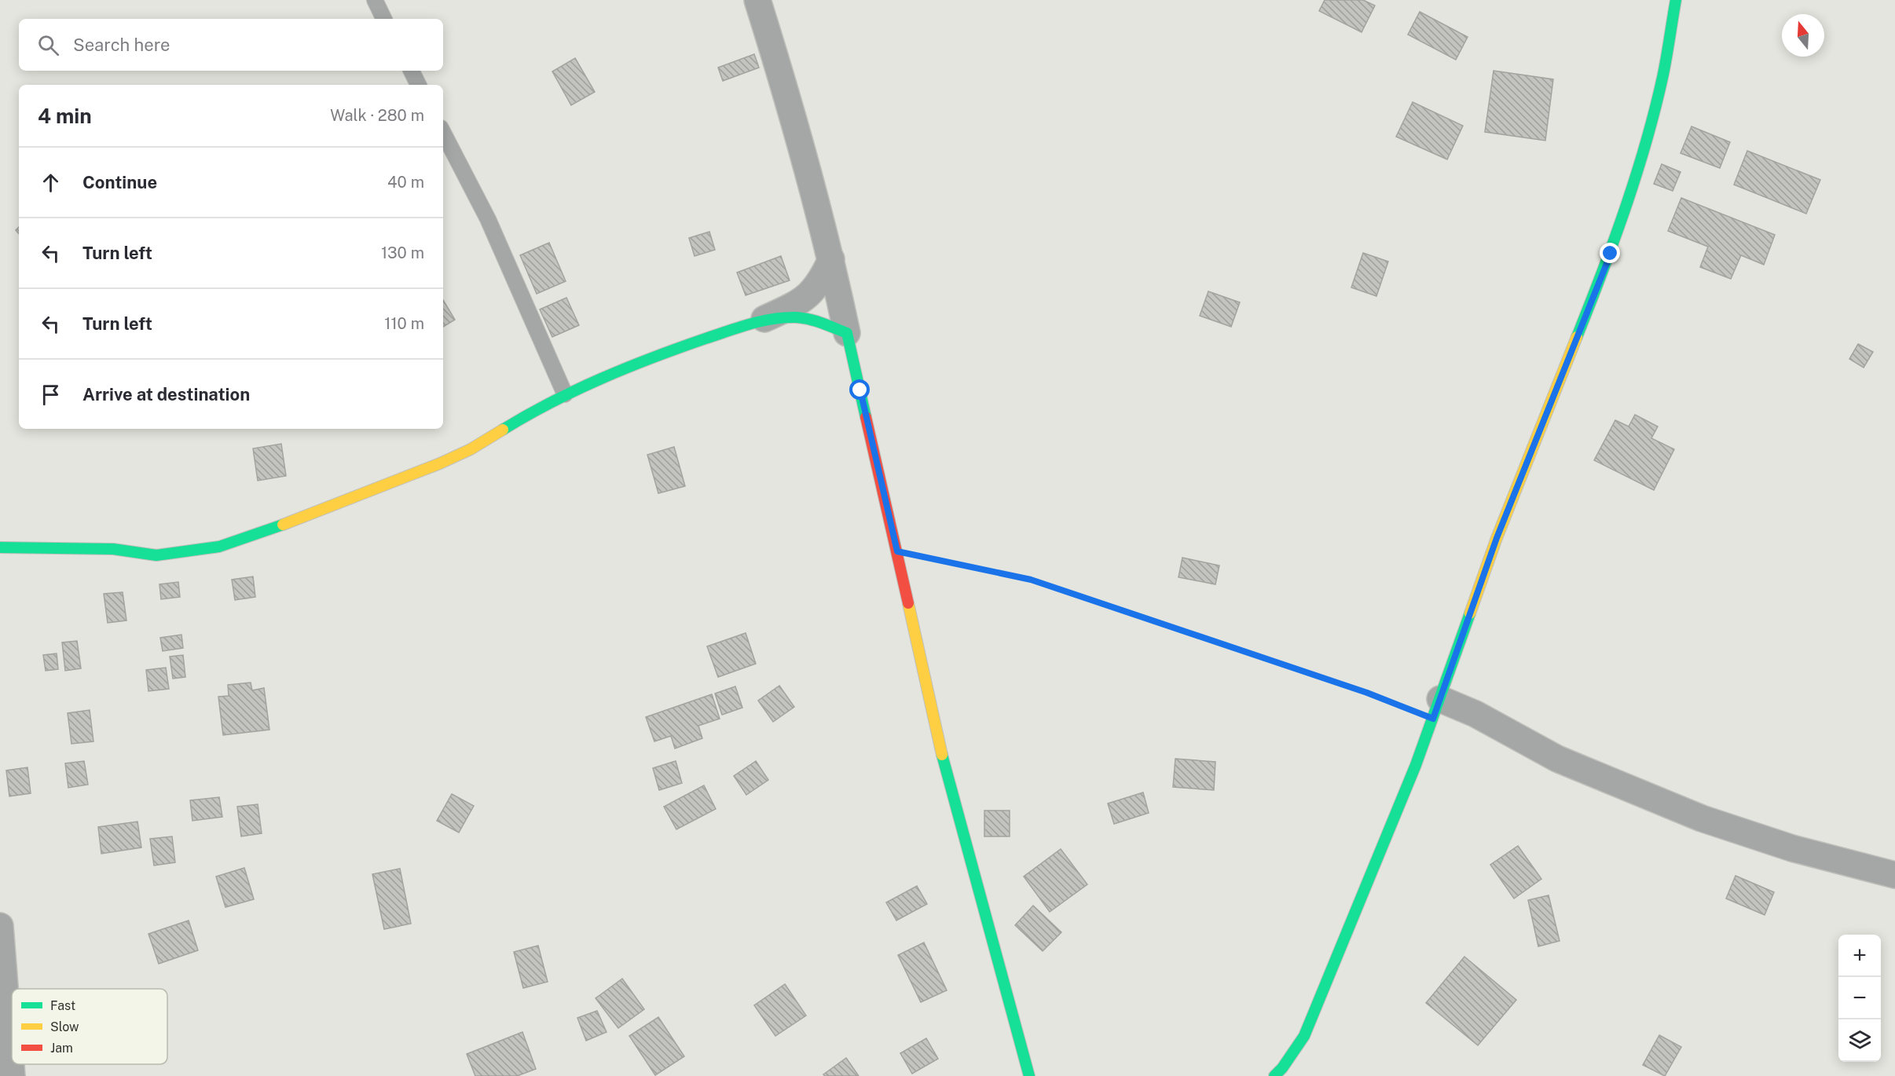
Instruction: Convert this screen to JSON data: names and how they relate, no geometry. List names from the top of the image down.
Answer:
{
  "legend": ["Fast", "Slow", "Jam"],
  "north": "top",
  "page": {
    "search": "Search here",
    "heading": ["4 min", "Walk · 280 m"],
    "list": [
      ["Continue", "40 m"],
      ["Turn left", "130 m"],
      ["Turn left", "110 m"],
      "Arrive at destination"
    ],
    "map_buttons": ["+", "−"]
  }
}
